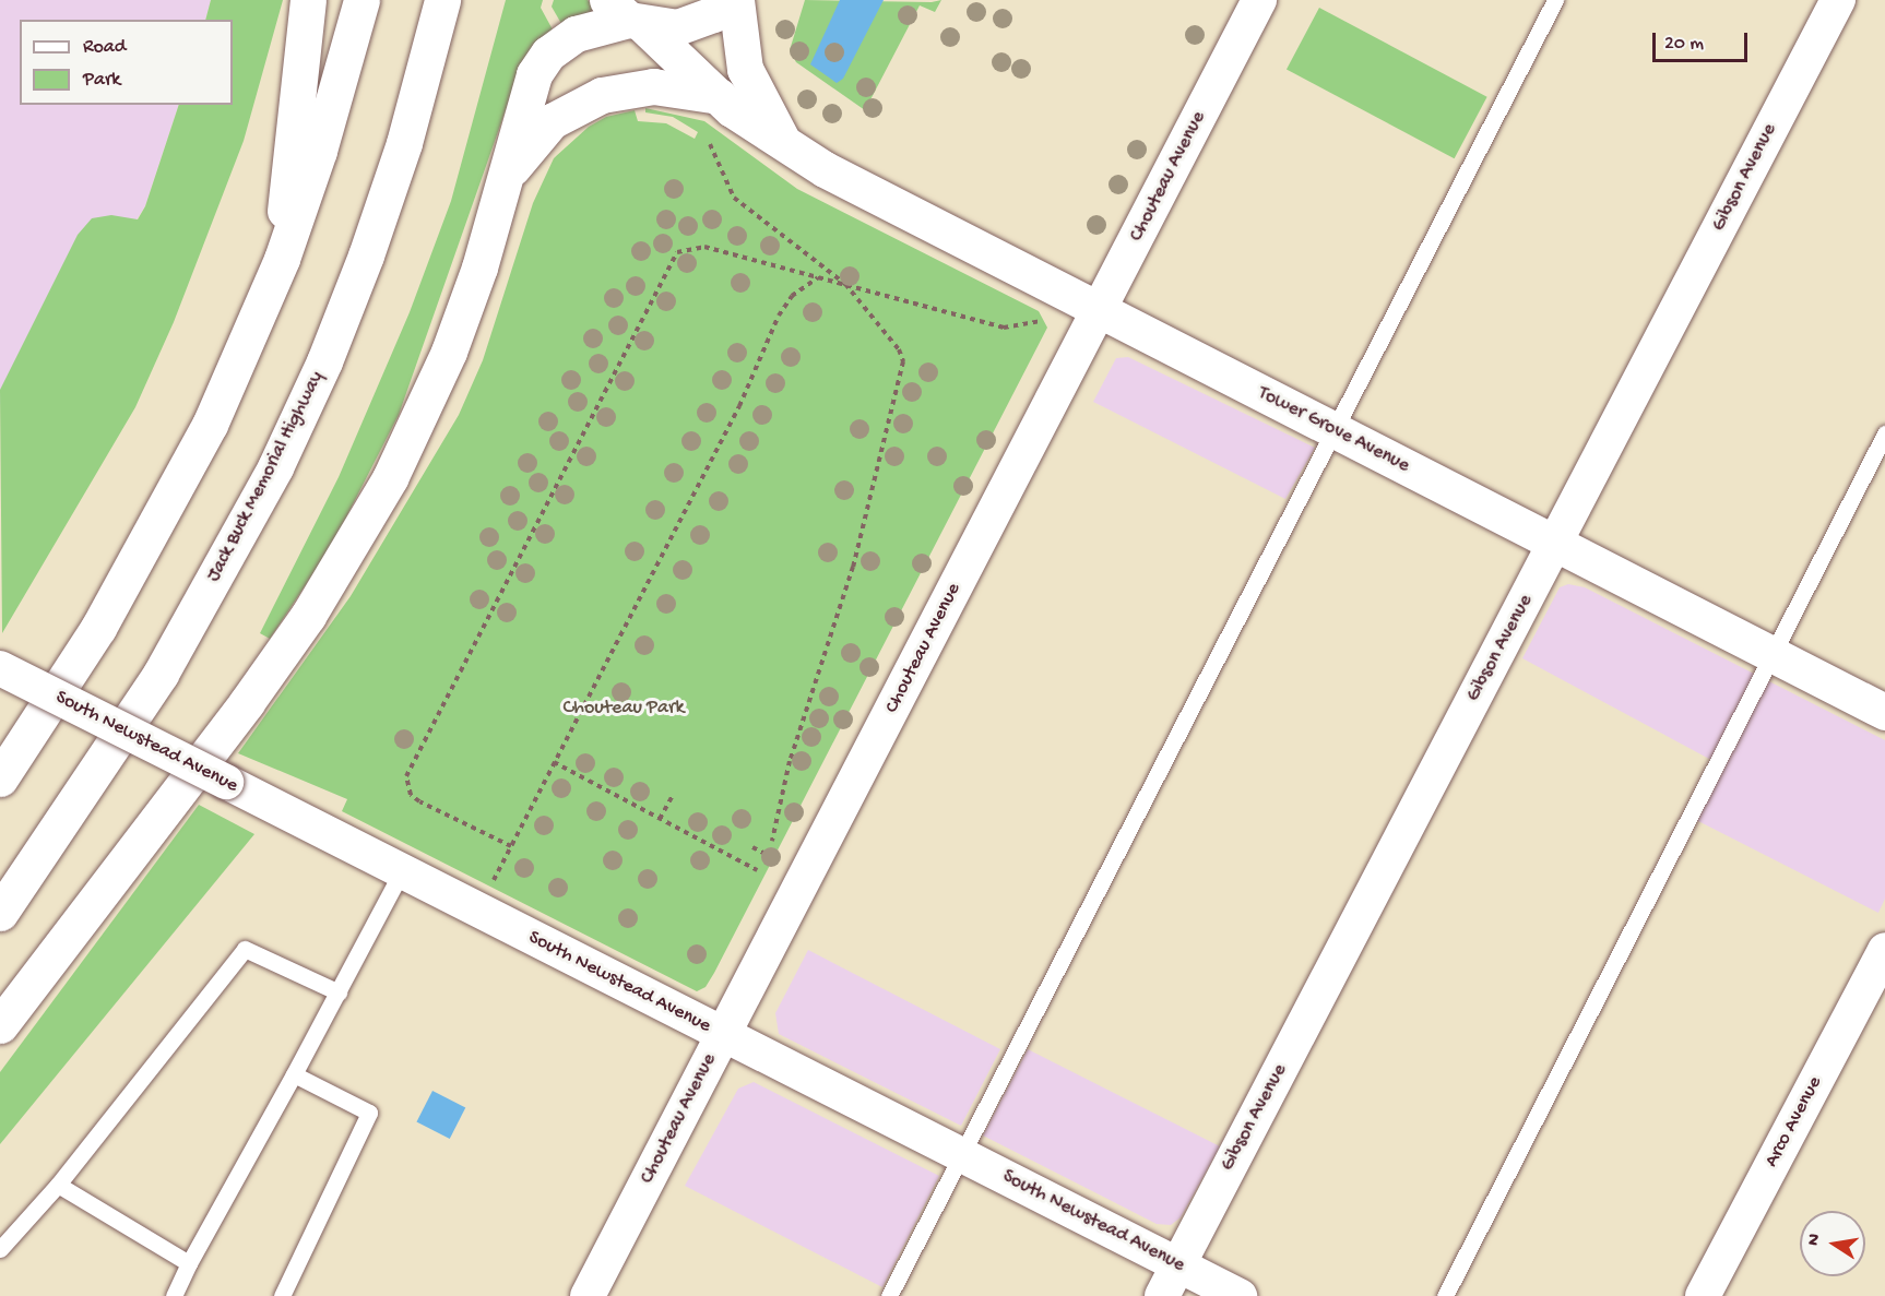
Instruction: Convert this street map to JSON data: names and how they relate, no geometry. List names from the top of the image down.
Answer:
{
  "streets": {
    "main road": ["Tower Grove Avenue", "Jack Buck Memorial Highway"],
    "street": [
      "Chouteau Avenue",
      "Gibson Avenue",
      "South Newstead Avenue",
      "Arco Avenue"
    ]
  },
  "crossings": [
    ["Chouteau Avenue", "Tower Grove Avenue"],
    ["Chouteau Avenue", "South Newstead Avenue"],
    ["Gibson Avenue", "Tower Grove Avenue"],
    ["Gibson Avenue", "South Newstead Avenue"]
  ],
  "parks": ["Chouteau Park"],
  "legend": ["Road", "Park"],
  "scale_bar": "20 m",
  "north": "left"
}
